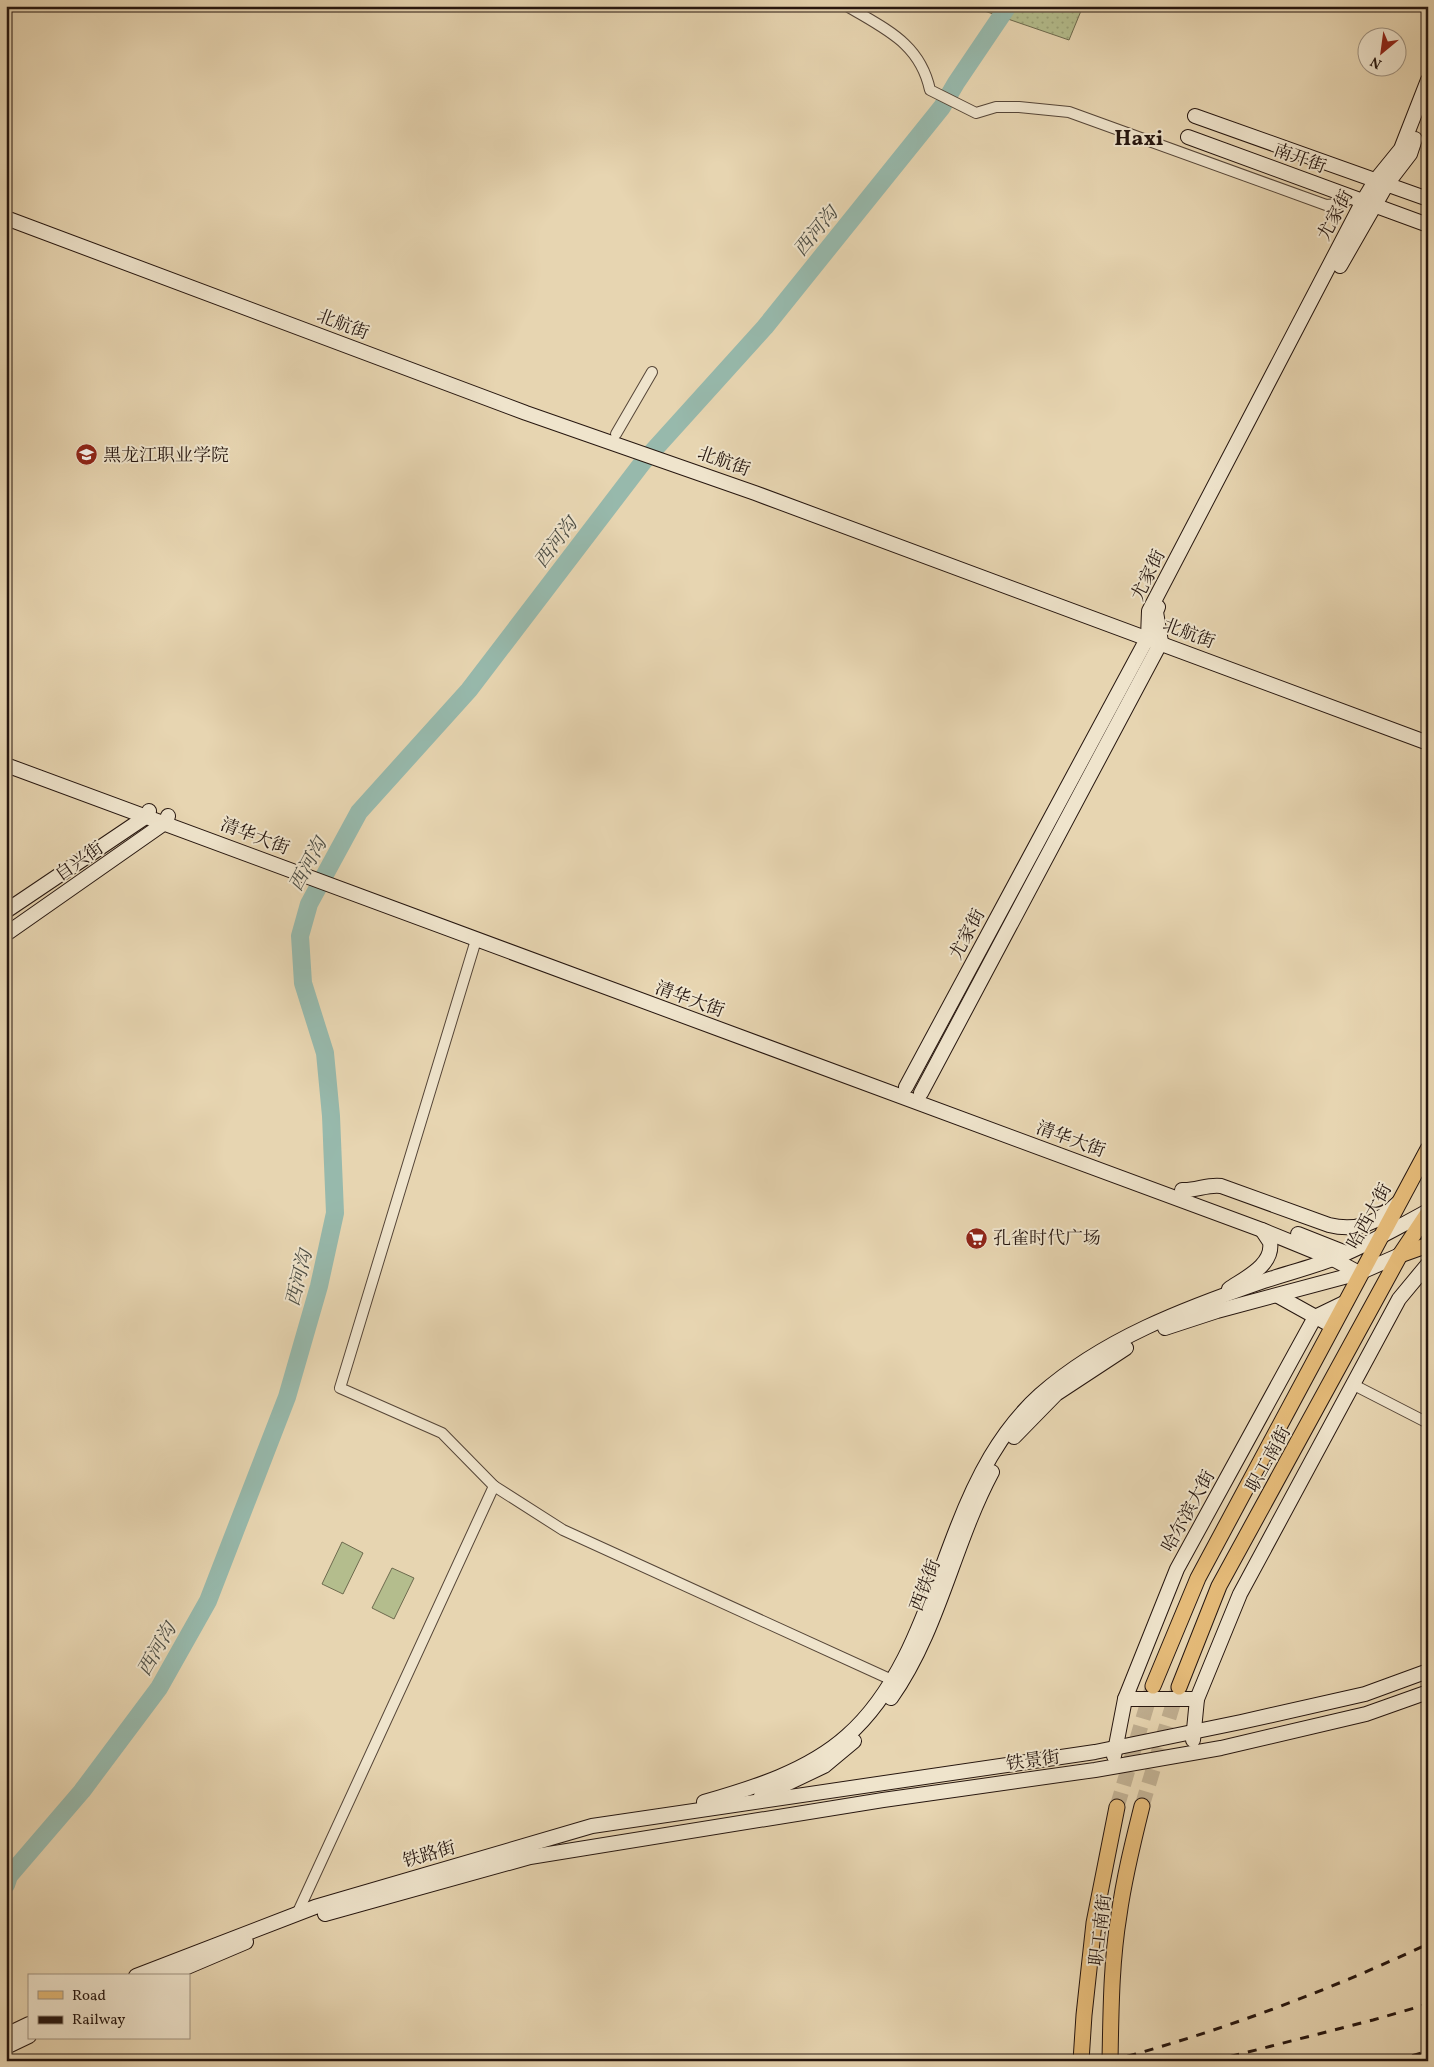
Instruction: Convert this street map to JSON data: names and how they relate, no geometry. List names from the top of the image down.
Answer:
{
  "streets": {
    "main road": [
      "南开街",
      "尤家街",
      "北航街",
      "清华大街",
      "自兴街",
      "哈西大街",
      "职工南街",
      "哈尔滨大街",
      "西铁街",
      "铁景街",
      "铁路街"
    ]
  },
  "crossings": [
    ["南开街", "尤家街"],
    ["尤家街", "北航街"],
    ["尤家街", "清华大街"],
    ["清华大街", "自兴街"],
    ["清华大街", "哈西大街"],
    ["哈西大街", "职工南街"],
    ["哈尔滨大街", "铁景街"],
    ["西铁街", "铁景街"],
    ["西铁街", "铁路街"],
    ["铁景街", "铁路街"]
  ],
  "districts": ["Haxi"],
  "water": ["西河沟"],
  "places": {
    "school or university": ["黑龙江职业学院"],
    "supermarket": ["孔雀时代广场"]
  },
  "legend": ["Road", "Railway"],
  "north": "bottom left"
}
